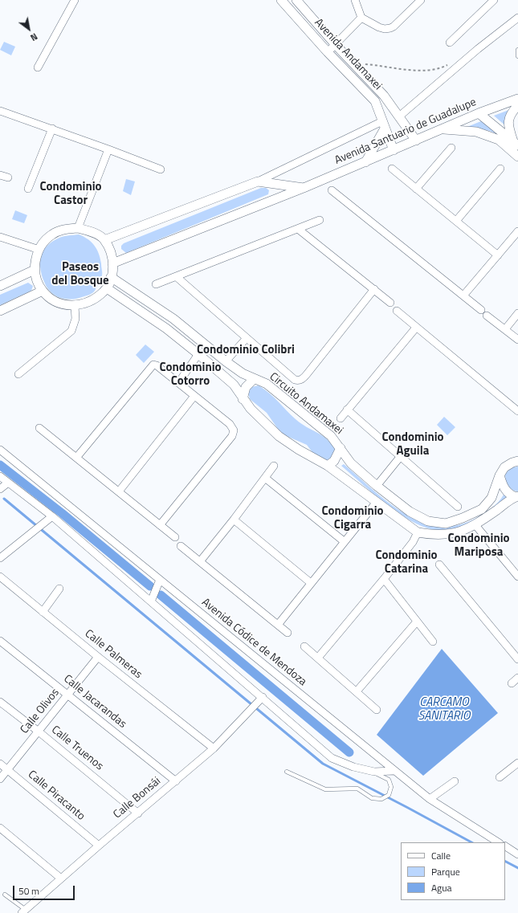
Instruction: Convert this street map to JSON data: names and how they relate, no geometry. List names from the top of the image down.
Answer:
{
  "streets": {
    "street": [
      "Avenida Andamaxei",
      "Avenida Santuario de Guadalupe",
      "Circuito Andamaxei",
      "Avenida Códice de Mendoza",
      "Calle Palmeras",
      "Calle Jacarandas",
      "Calle Olivos",
      "Calle Truenos",
      "Calle Piracanto",
      "Calle Bonsái"
    ]
  },
  "crossings": [
    ["Avenida Andamaxei", "Avenida Santuario de Guadalupe"],
    ["Avenida Santuario de Guadalupe", "Circuito Andamaxei"],
    ["Calle Palmeras", "Calle Olivos"],
    ["Calle Palmeras", "Calle Bonsái"],
    ["Calle Jacarandas", "Calle Olivos"],
    ["Calle Jacarandas", "Calle Bonsái"],
    ["Calle Olivos", "Calle Truenos"],
    ["Calle Olivos", "Calle Piracanto"],
    ["Calle Truenos", "Calle Bonsái"],
    ["Calle Piracanto", "Calle Bonsái"]
  ],
  "districts": [
    "Condominio Castor",
    "Paseos del Bosque",
    "Condominio Colibri",
    "Condominio Cotorro",
    "Condominio Aguila",
    "Condominio Cigarra",
    "Condominio Mariposa",
    "Condominio Catarina"
  ],
  "water": ["CARCAMO SANITARIO"],
  "legend": ["Calle", "Parque", "Agua"],
  "scale_bar": "50 m",
  "north": "bottom right"
}
